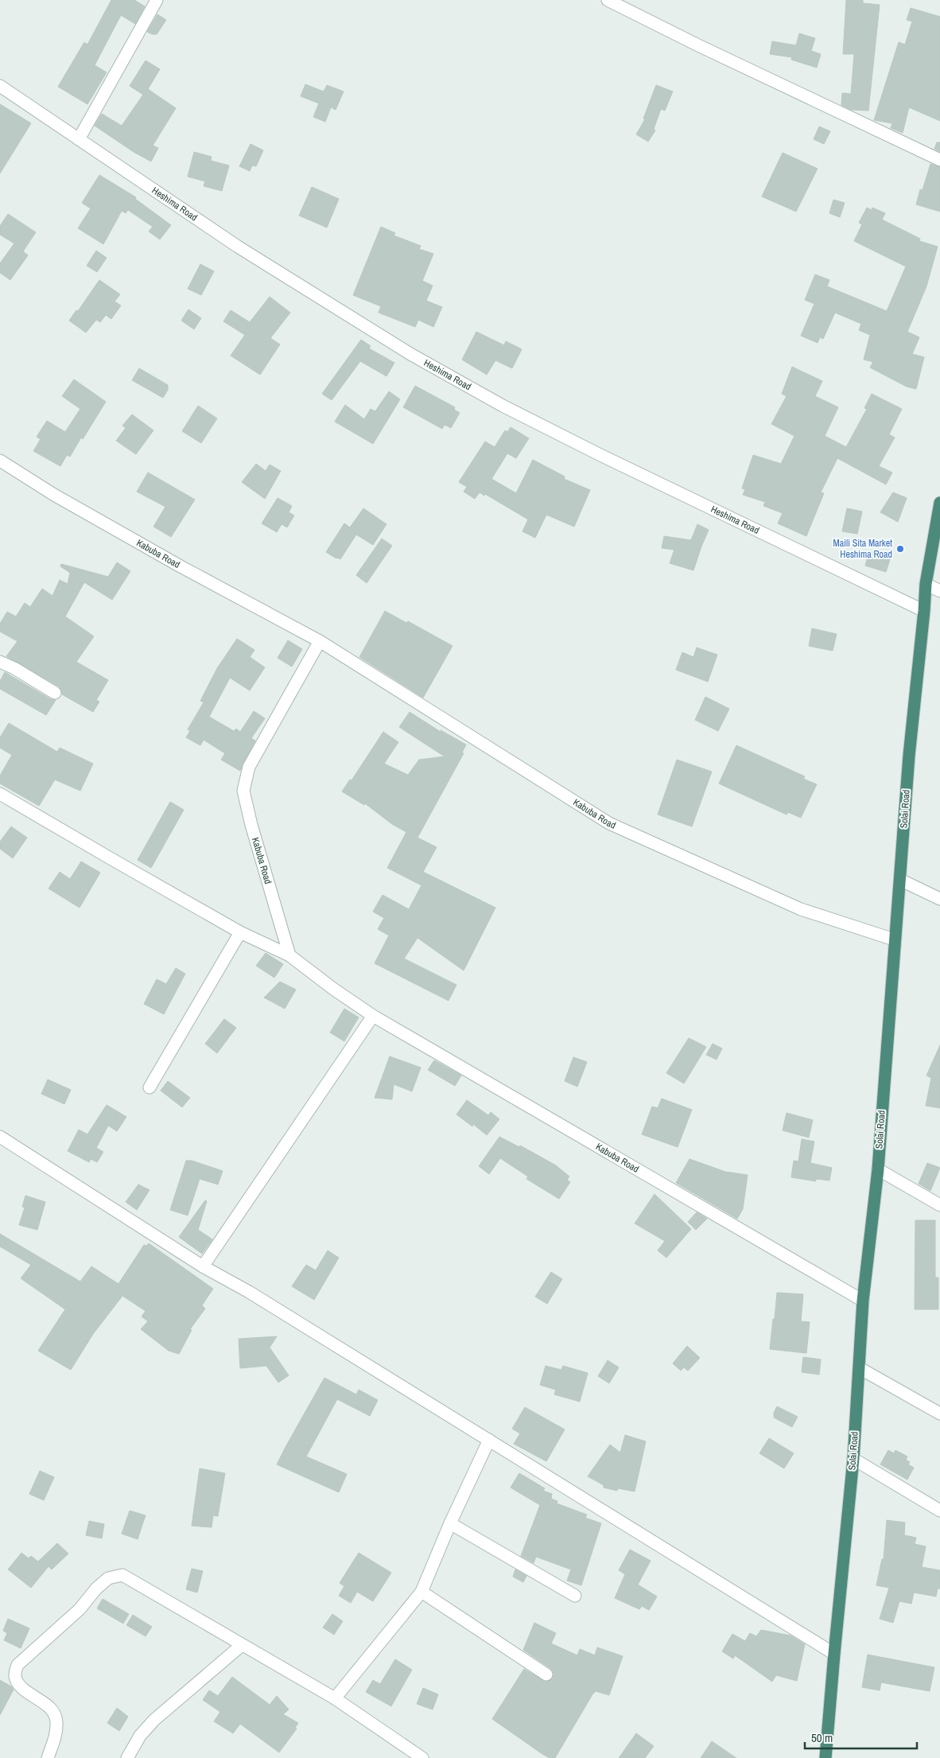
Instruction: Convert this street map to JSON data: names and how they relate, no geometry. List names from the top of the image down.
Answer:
{
  "streets": {
    "highway": ["Solai Road"],
    "street": ["Heshima Road", "Kabuba Road"]
  },
  "crossings": [
    ["Heshima Road", "Solai Road"],
    ["Kabuba Road", "Solai Road"]
  ],
  "places": ["Maili Sita Market Heshima Road"],
  "scale_bar": "50 m"
}
